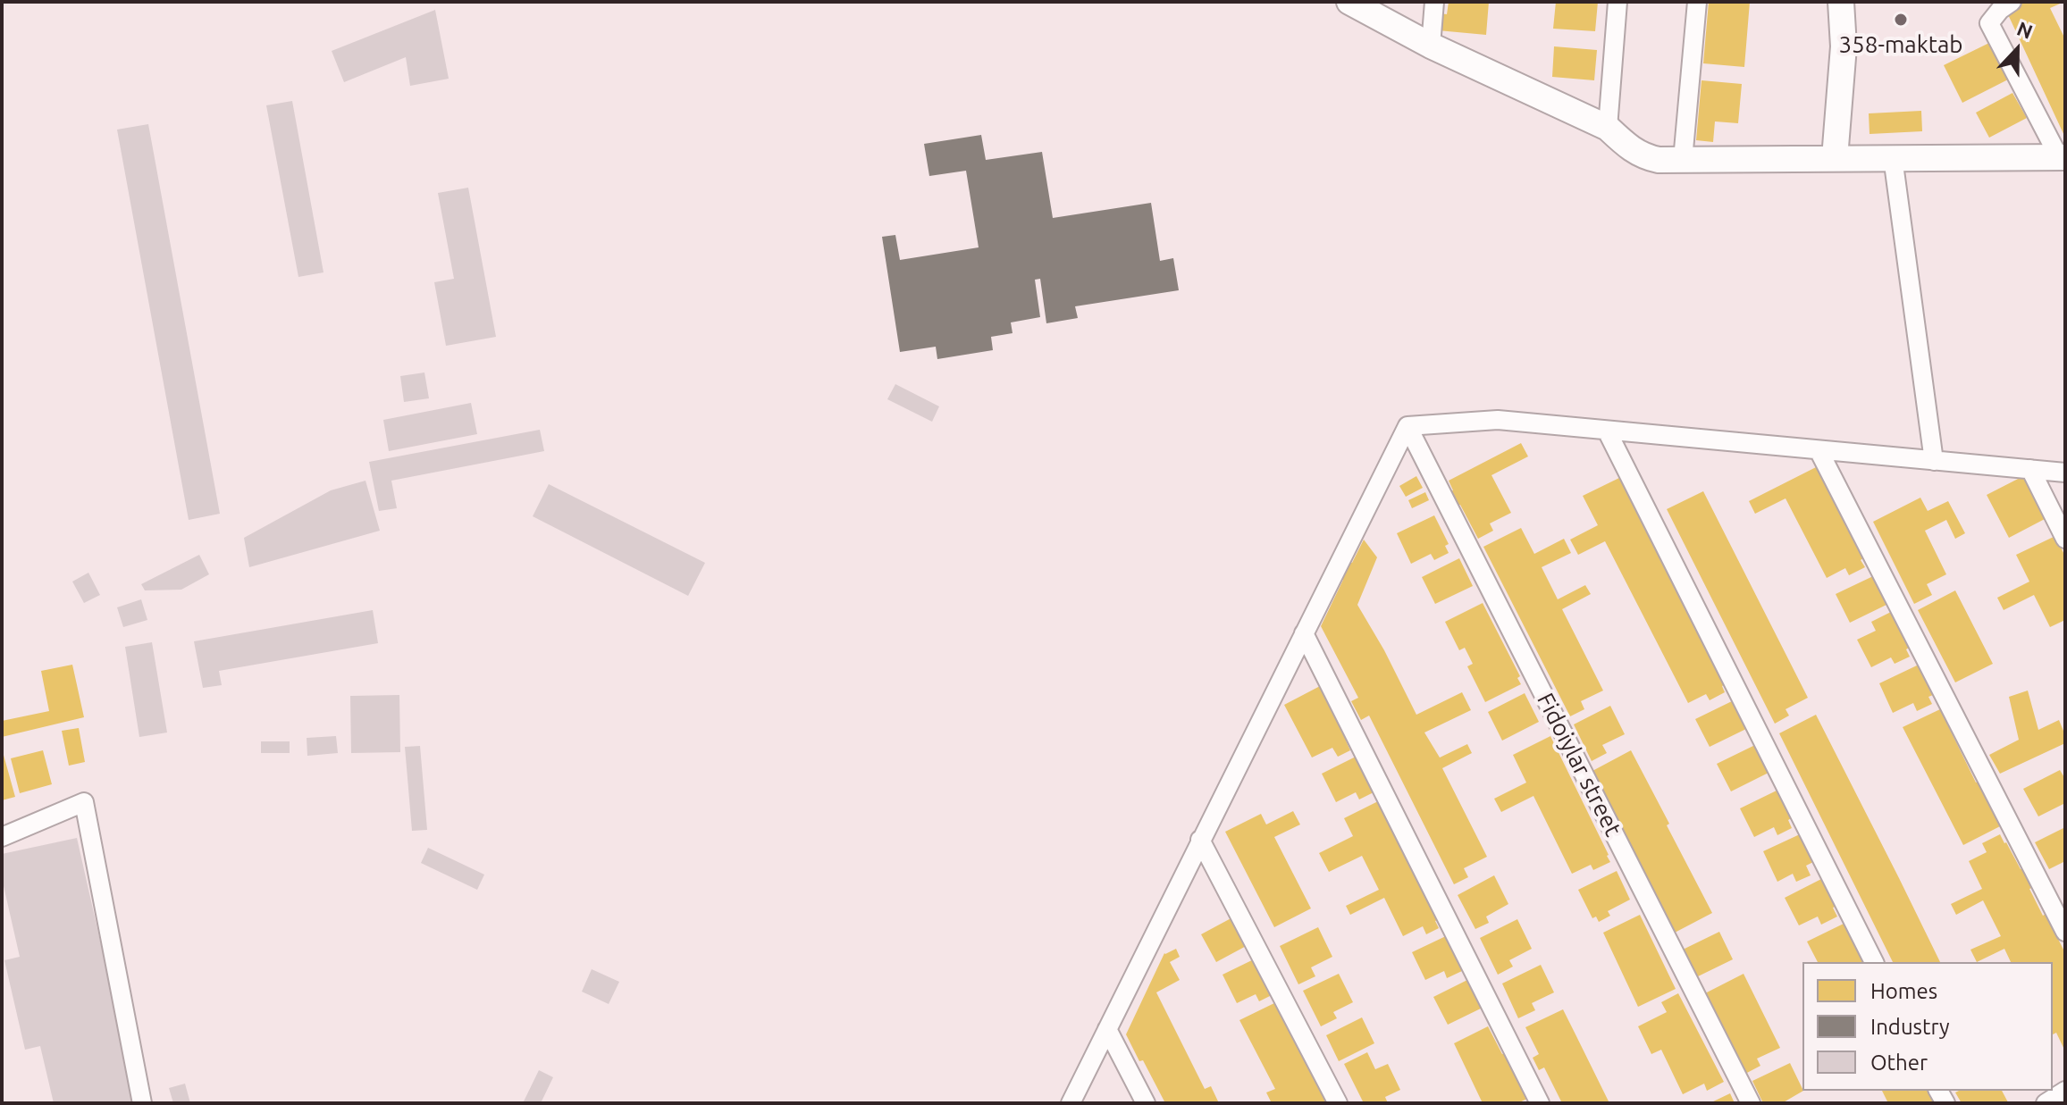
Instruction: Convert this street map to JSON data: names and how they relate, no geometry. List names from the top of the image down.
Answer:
{
  "streets": {
    "street": ["Fidoiylar street"]
  },
  "places": ["358-maktab"],
  "legend": ["Homes", "Industry", "Other"],
  "north": "top"
}
